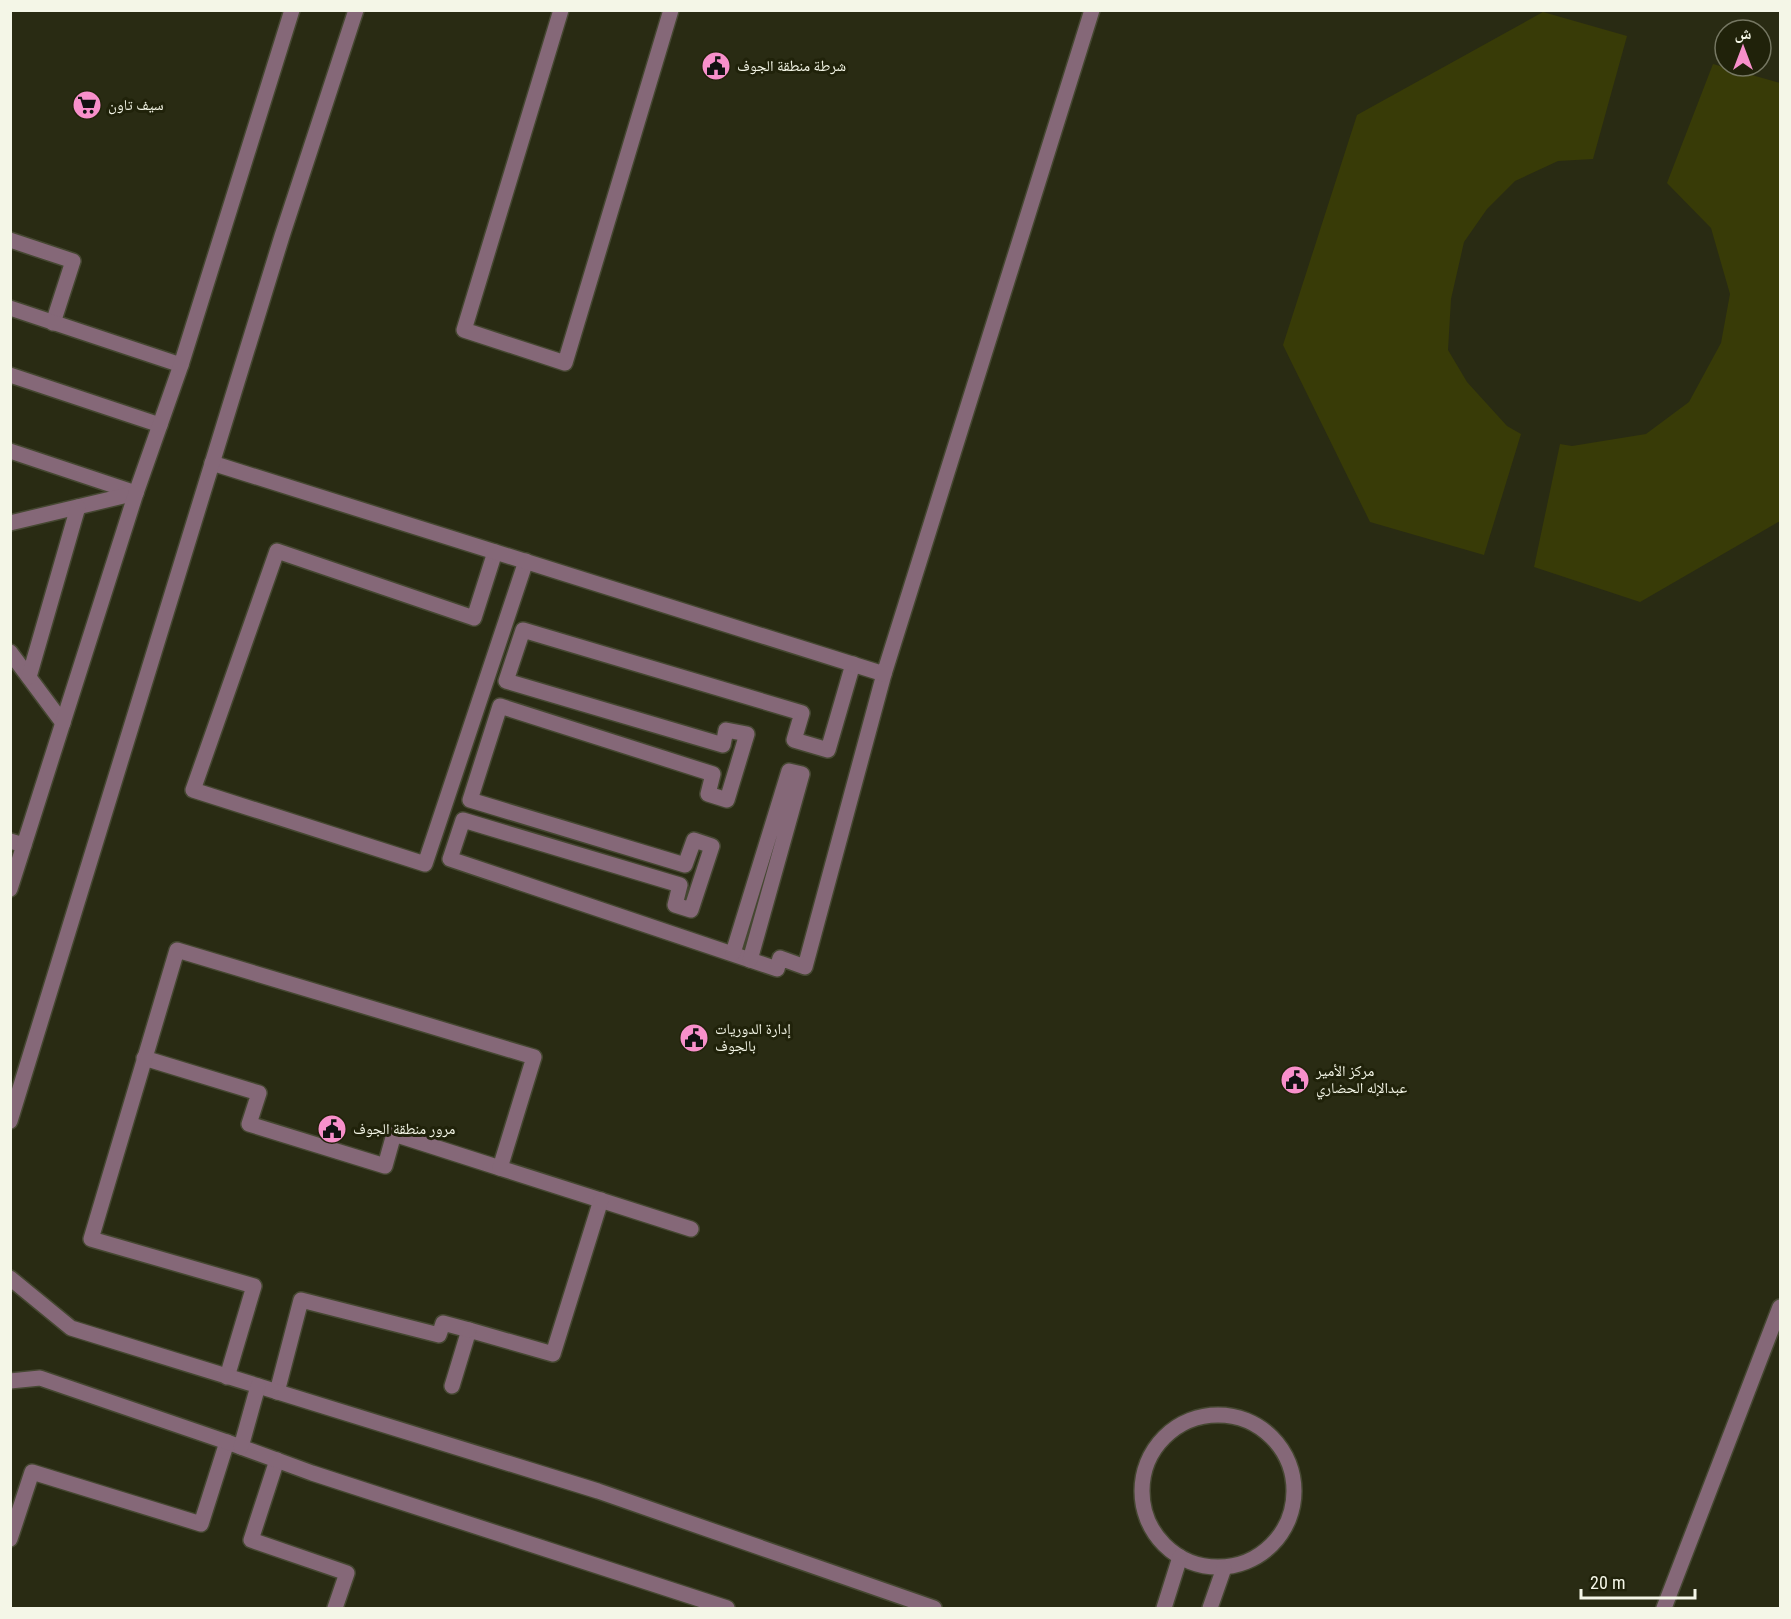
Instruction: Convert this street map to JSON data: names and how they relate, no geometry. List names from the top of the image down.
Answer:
{
  "places": {
    "public building": [
      "شرطة منطقة الجوف",
      "إدارة الدوريات بالجوف",
      "مركز الأمير عبدالإله الحضاري",
      "مرور منطقة الجوف"
    ],
    "supermarket": ["سيف تاون"]
  },
  "scale_bar": "20 m",
  "north": "top"
}
